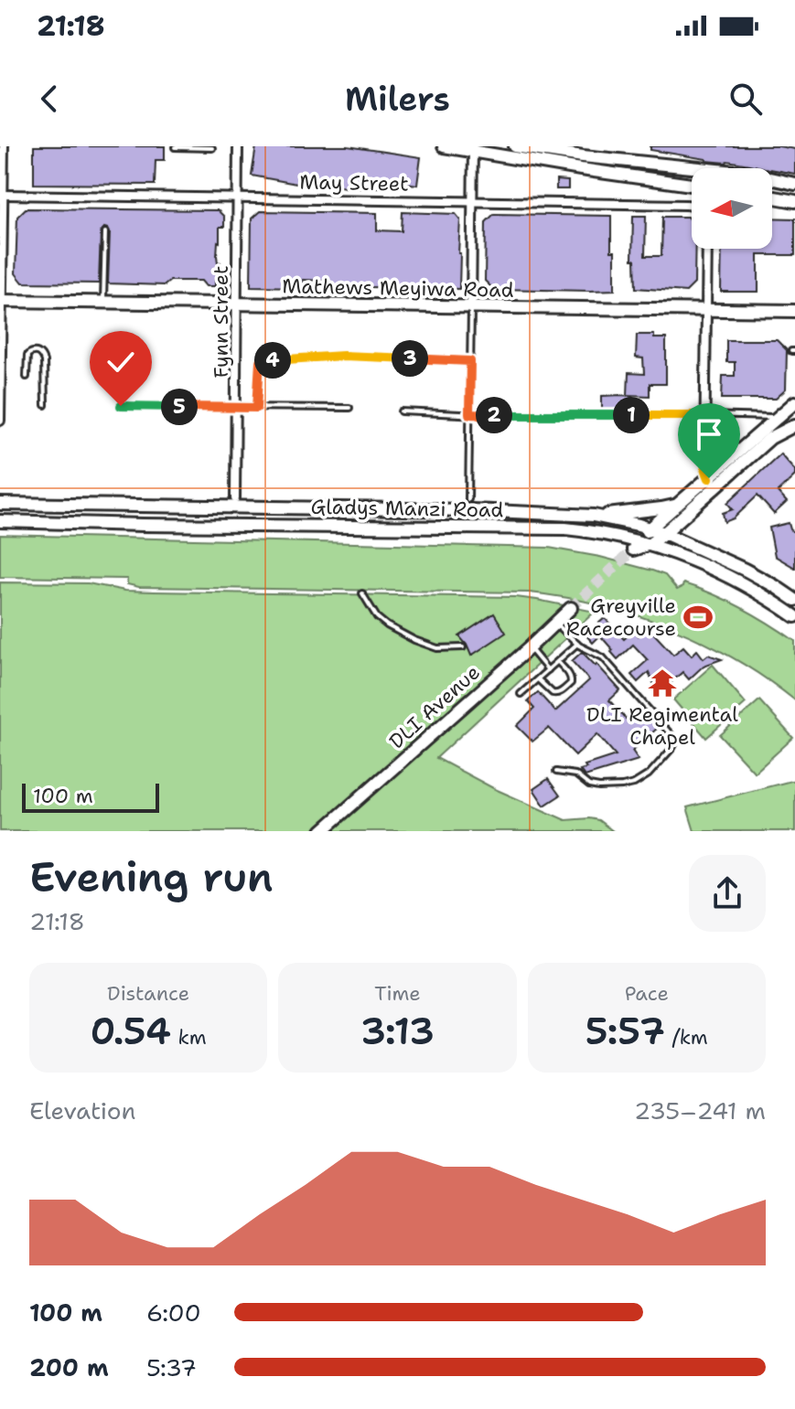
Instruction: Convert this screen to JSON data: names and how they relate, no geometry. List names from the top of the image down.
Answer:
{
  "streets": {
    "main road": ["Mathews Meyiwa Road", "Gladys Manzi Road", "DLI Avenue"],
    "street": ["May Street", "Fynn Street"]
  },
  "crossings": [
    ["May Street", "Fynn Street"],
    ["Mathews Meyiwa Road", "Fynn Street"],
    ["Fynn Street", "Gladys Manzi Road"]
  ],
  "places": {
    "sports": ["Greyville Racecourse"],
    "temple": ["DLI Regimental Chapel"]
  },
  "scale_bar": "100 m",
  "north": "left",
  "page": {
    "status": "21:18",
    "header": "Milers",
    "pins": [
      "3",
      "4",
      "5",
      "1",
      "2"
    ],
    "scale": "100 m",
    "heading": ["Evening run", "21:18"],
    "stats": [
      ["Distance", "0.54 km"],
      ["Time", "3:13"],
      ["Pace", "5:57 /km"]
    ],
    "chart": ["Elevation", "235–241 m"],
    "list": [
      {
        "name": "100 m",
        "note": "6:00"
      },
      {
        "name": "200 m",
        "note": "5:37"
      }
    ]
  }
}
